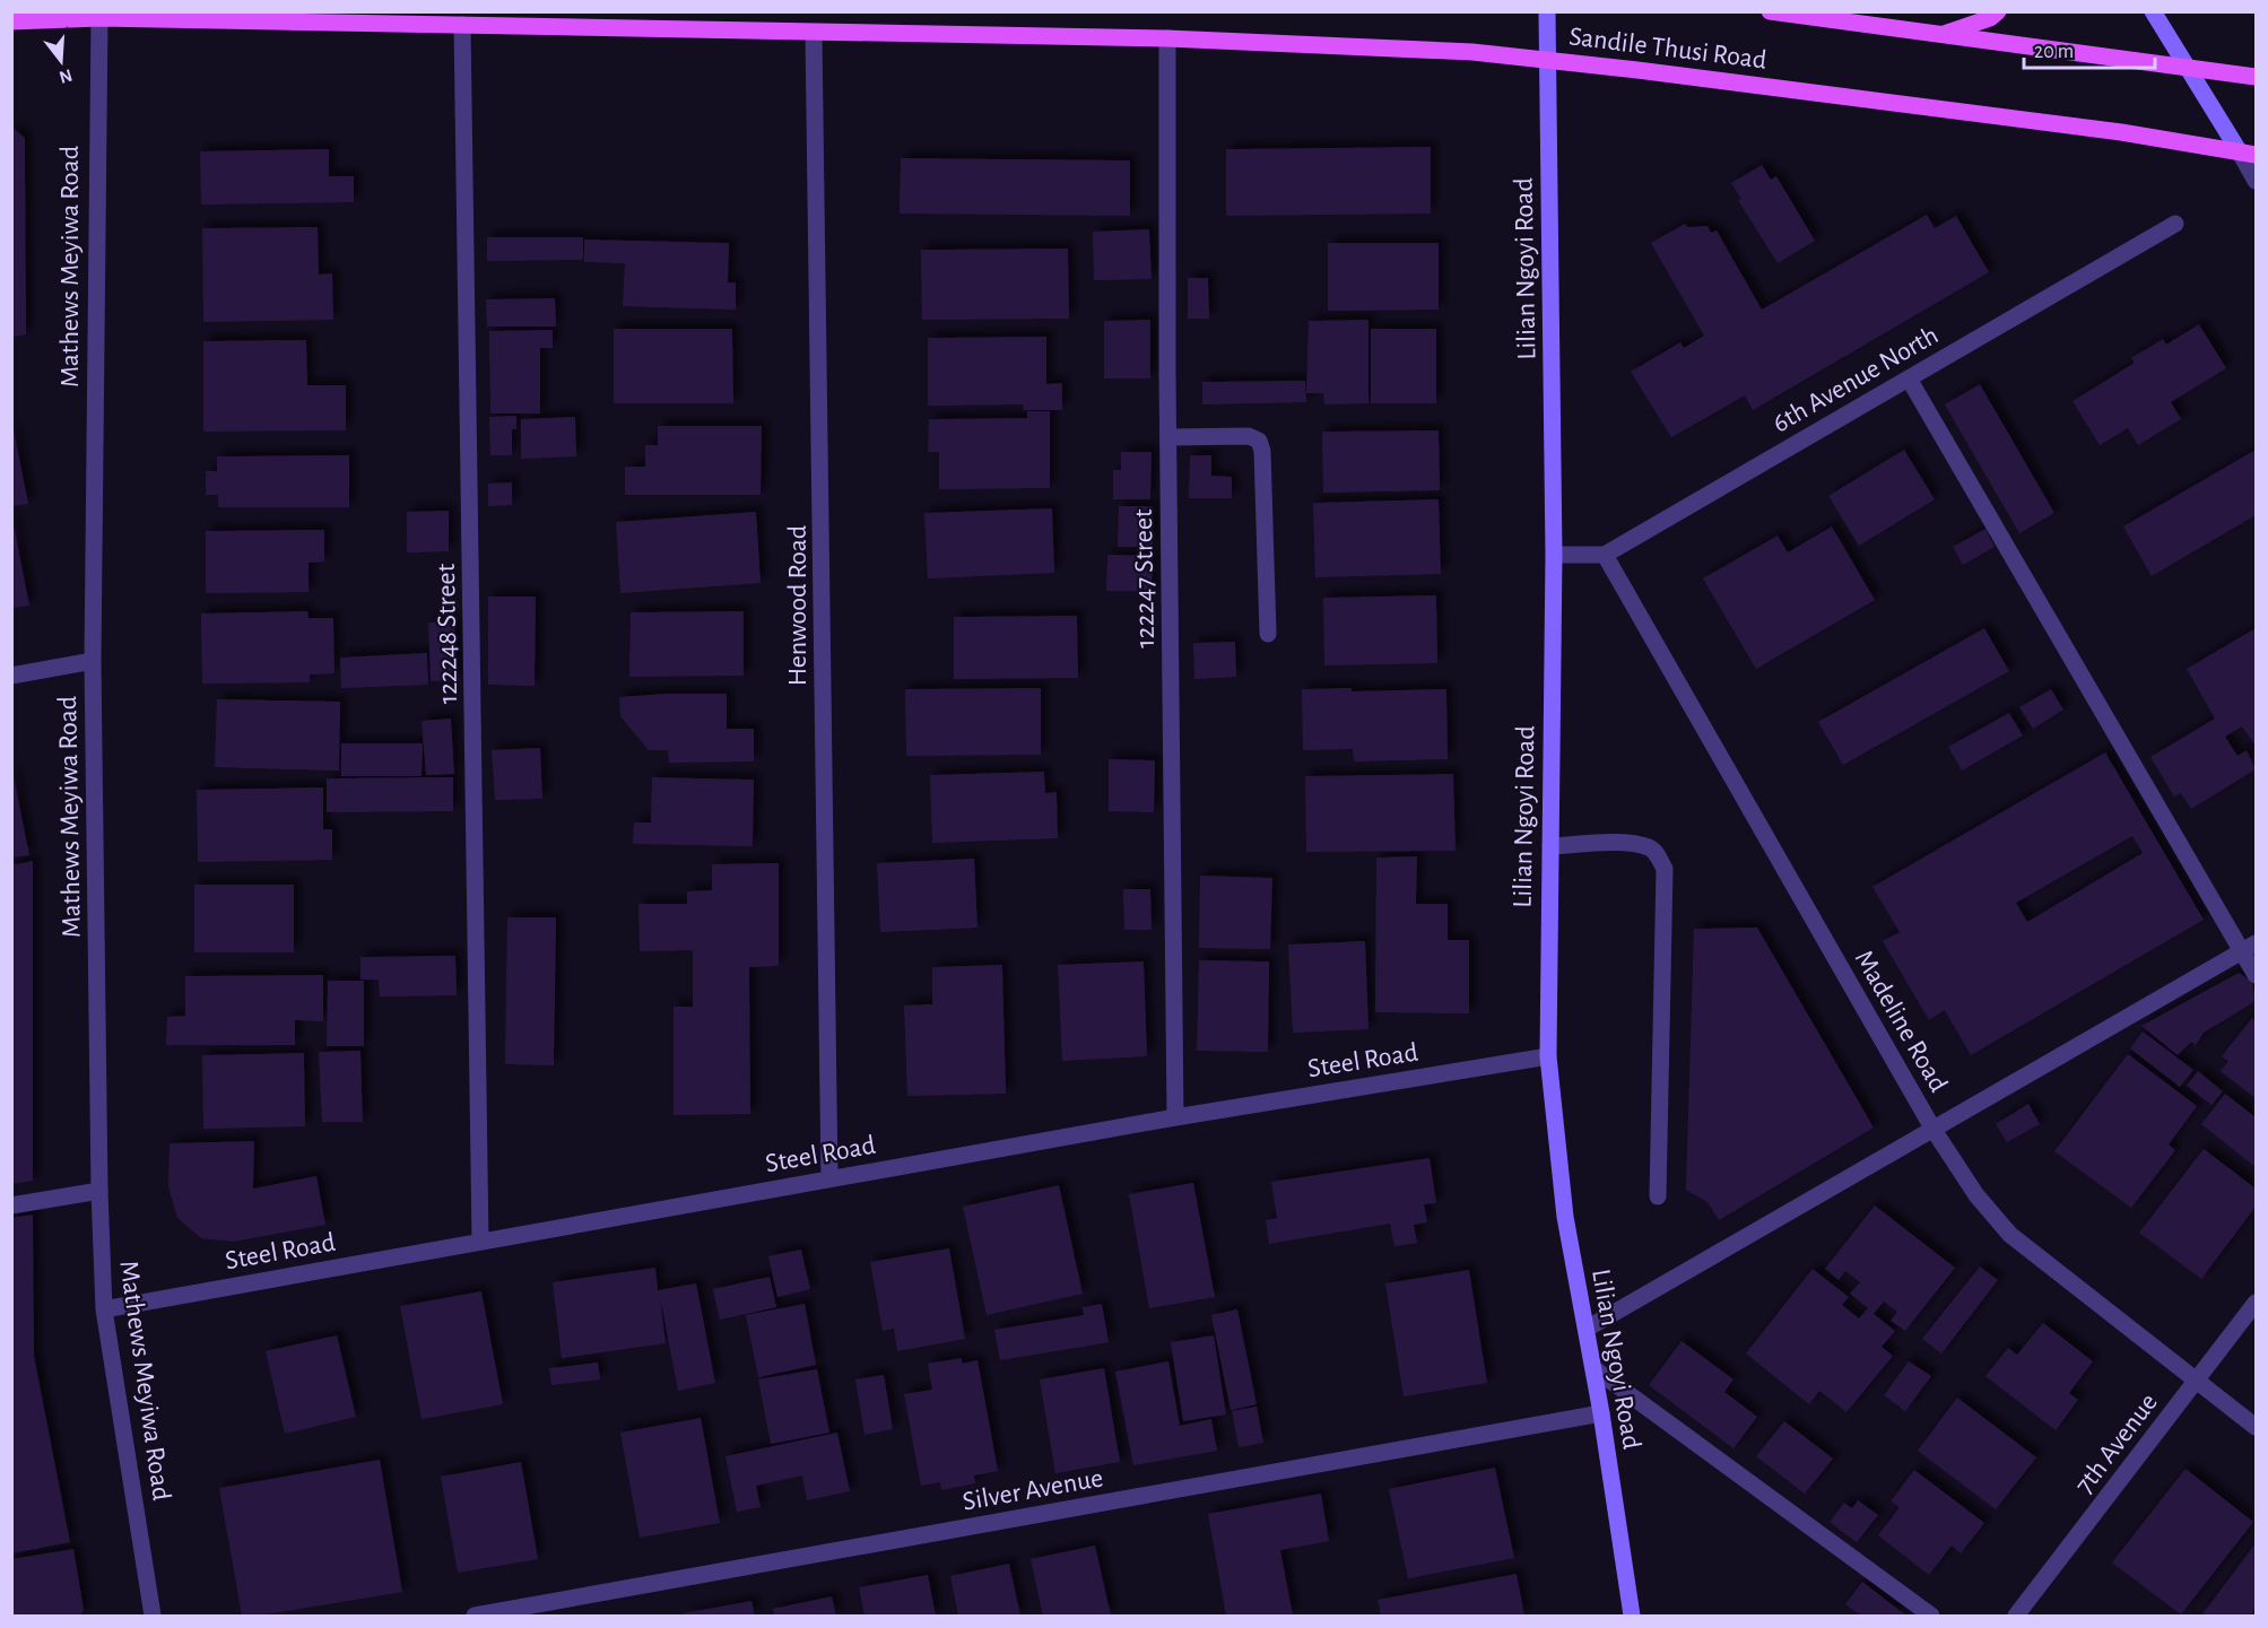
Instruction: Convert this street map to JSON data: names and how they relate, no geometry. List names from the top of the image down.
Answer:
{
  "streets": {
    "main road": ["Sandile Thusi Road"],
    "street": [
      "Mathews Meyiwa Road",
      "Lilian Ngoyi Road",
      "6th Avenue North",
      "122247 Street",
      "Henwood Road",
      "122248 Street",
      "Madeline Road",
      "Steel Road",
      "7th Avenue",
      "Silver Avenue"
    ]
  },
  "crossings": [
    ["Sandile Thusi Road", "Mathews Meyiwa Road"],
    ["Sandile Thusi Road", "Lilian Ngoyi Road"],
    ["Sandile Thusi Road", "122247 Street"],
    ["Sandile Thusi Road", "Henwood Road"],
    ["Sandile Thusi Road", "122248 Street"],
    ["Mathews Meyiwa Road", "Steel Road"],
    ["Lilian Ngoyi Road", "Steel Road"],
    ["Lilian Ngoyi Road", "Silver Avenue"],
    ["6th Avenue North", "Madeline Road"],
    ["122247 Street", "Steel Road"],
    ["Henwood Road", "Steel Road"],
    ["122248 Street", "Steel Road"],
    ["Madeline Road", "7th Avenue"]
  ],
  "scale_bar": "20 m",
  "north": "bottom"
}
